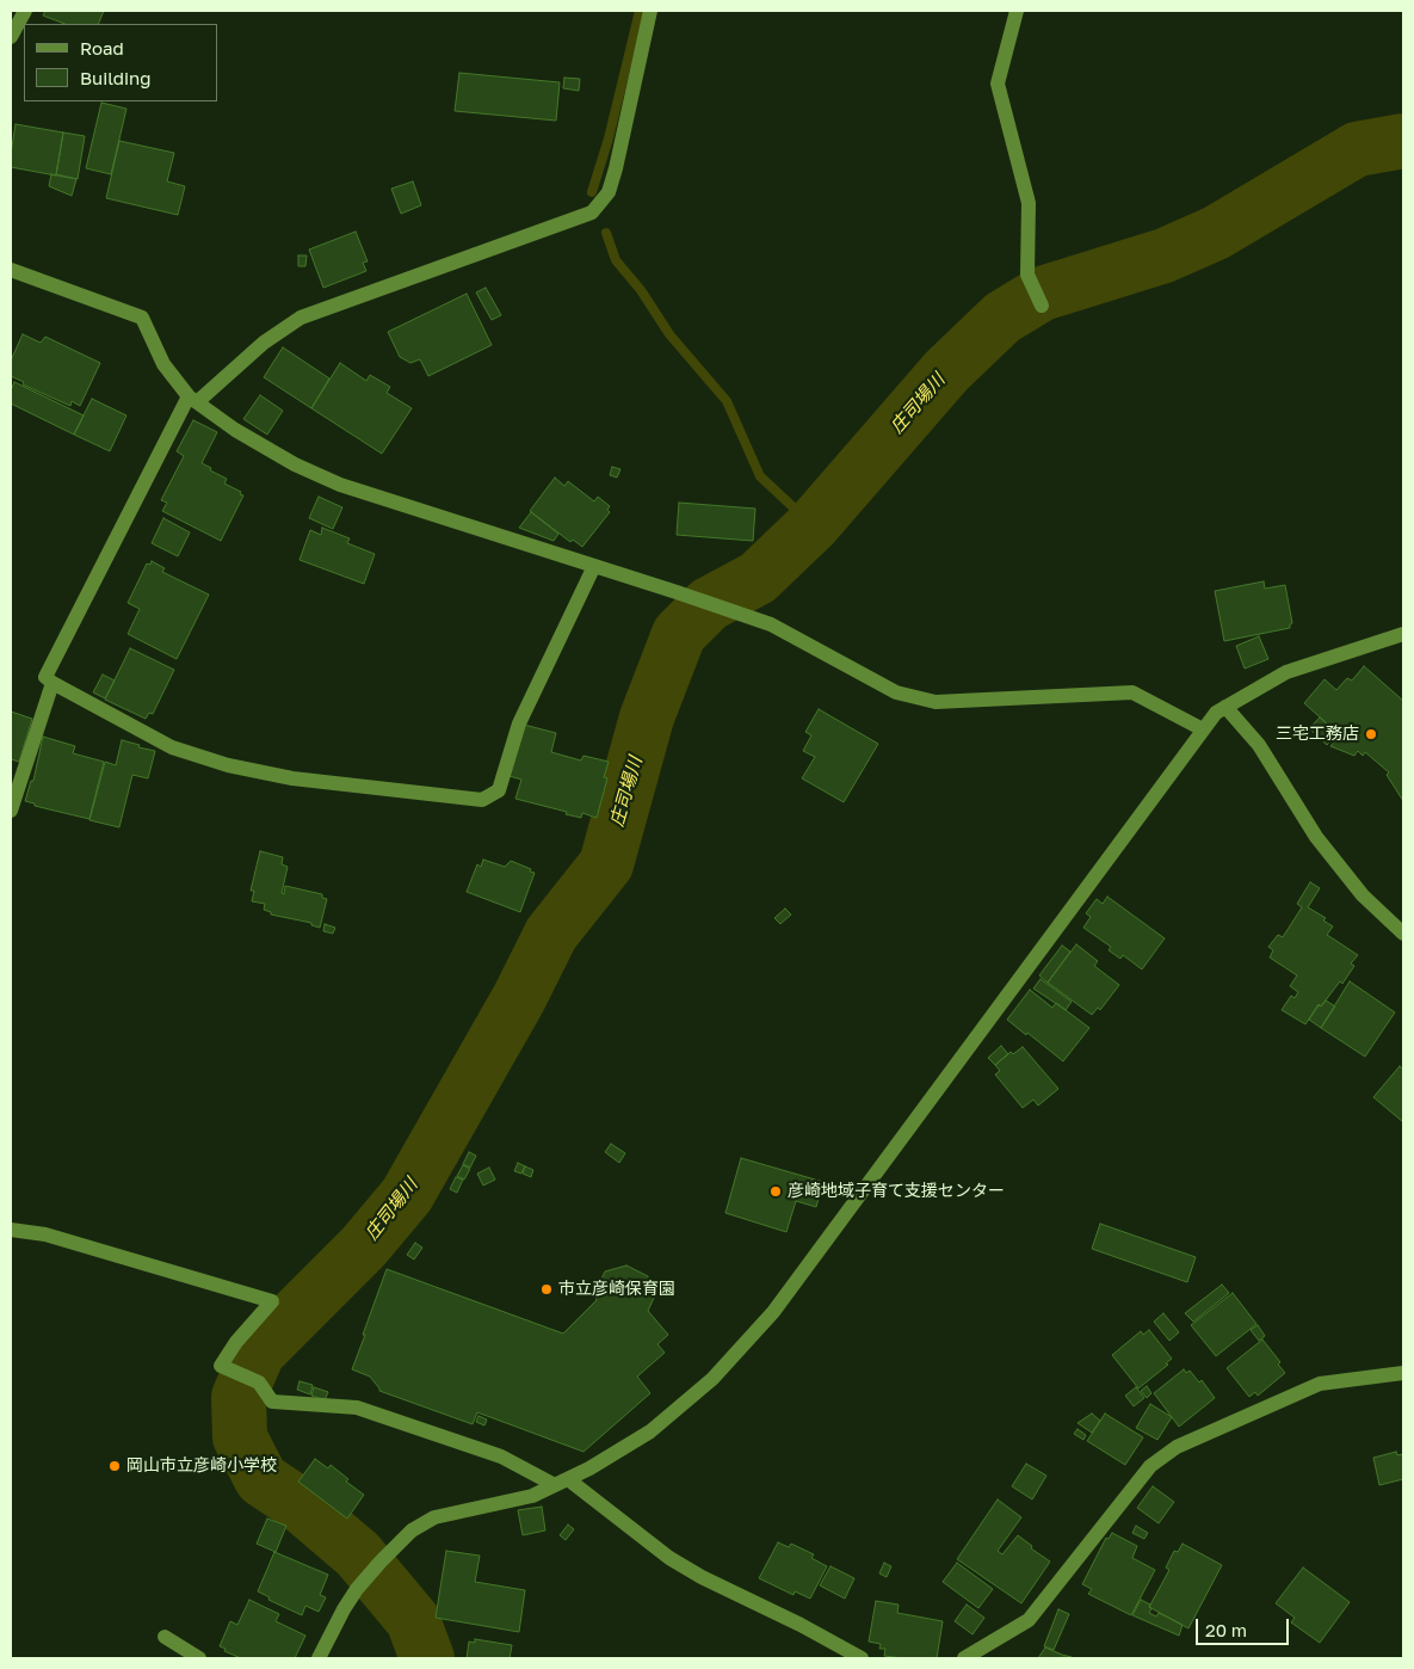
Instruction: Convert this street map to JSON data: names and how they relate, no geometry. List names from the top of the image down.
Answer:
{
  "water": ["庄司場川"],
  "places": [
    "三宅工務店",
    "彦崎地域子育て支援センター",
    "市立彦崎保育園",
    "岡山市立彦崎小学校"
  ],
  "legend": ["Road", "Building"],
  "scale_bar": "20 m"
}
